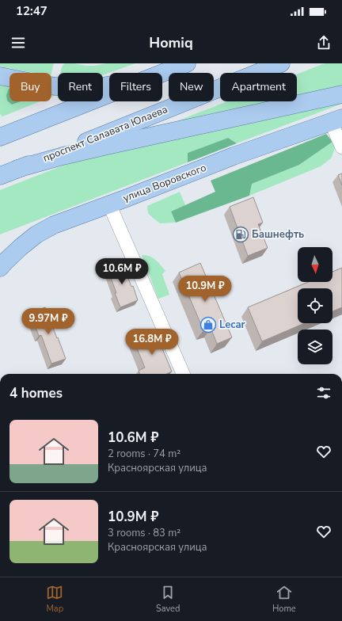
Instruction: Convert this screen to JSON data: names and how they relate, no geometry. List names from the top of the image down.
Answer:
{
  "streets": {
    "main road": ["проспект Салавата Юлаева", "улица Воровского"]
  },
  "places": {
    "fuel station": ["Башнефть"],
    "shop": ["Lecar"]
  },
  "north": "bottom",
  "page": {
    "status": "12:47",
    "header": "Homiq",
    "chip": [
      "Buy",
      "Rent",
      "Filters",
      "New",
      "Apartment"
    ],
    "price": [
      "10.6M ₽",
      "10.9M ₽",
      "9.97M ₽",
      "16.8M ₽"
    ],
    "heading": "4 homes",
    "list": [
      {
        "name": "10.6M ₽",
        "note": "2 rooms · 74 m² · Красноярская улица"
      },
      {
        "name": "10.9M ₽",
        "note": "3 rooms · 83 m² · Красноярская улица"
      }
    ],
    "tabs": ["Map", "Saved", "Home"]
  }
}
